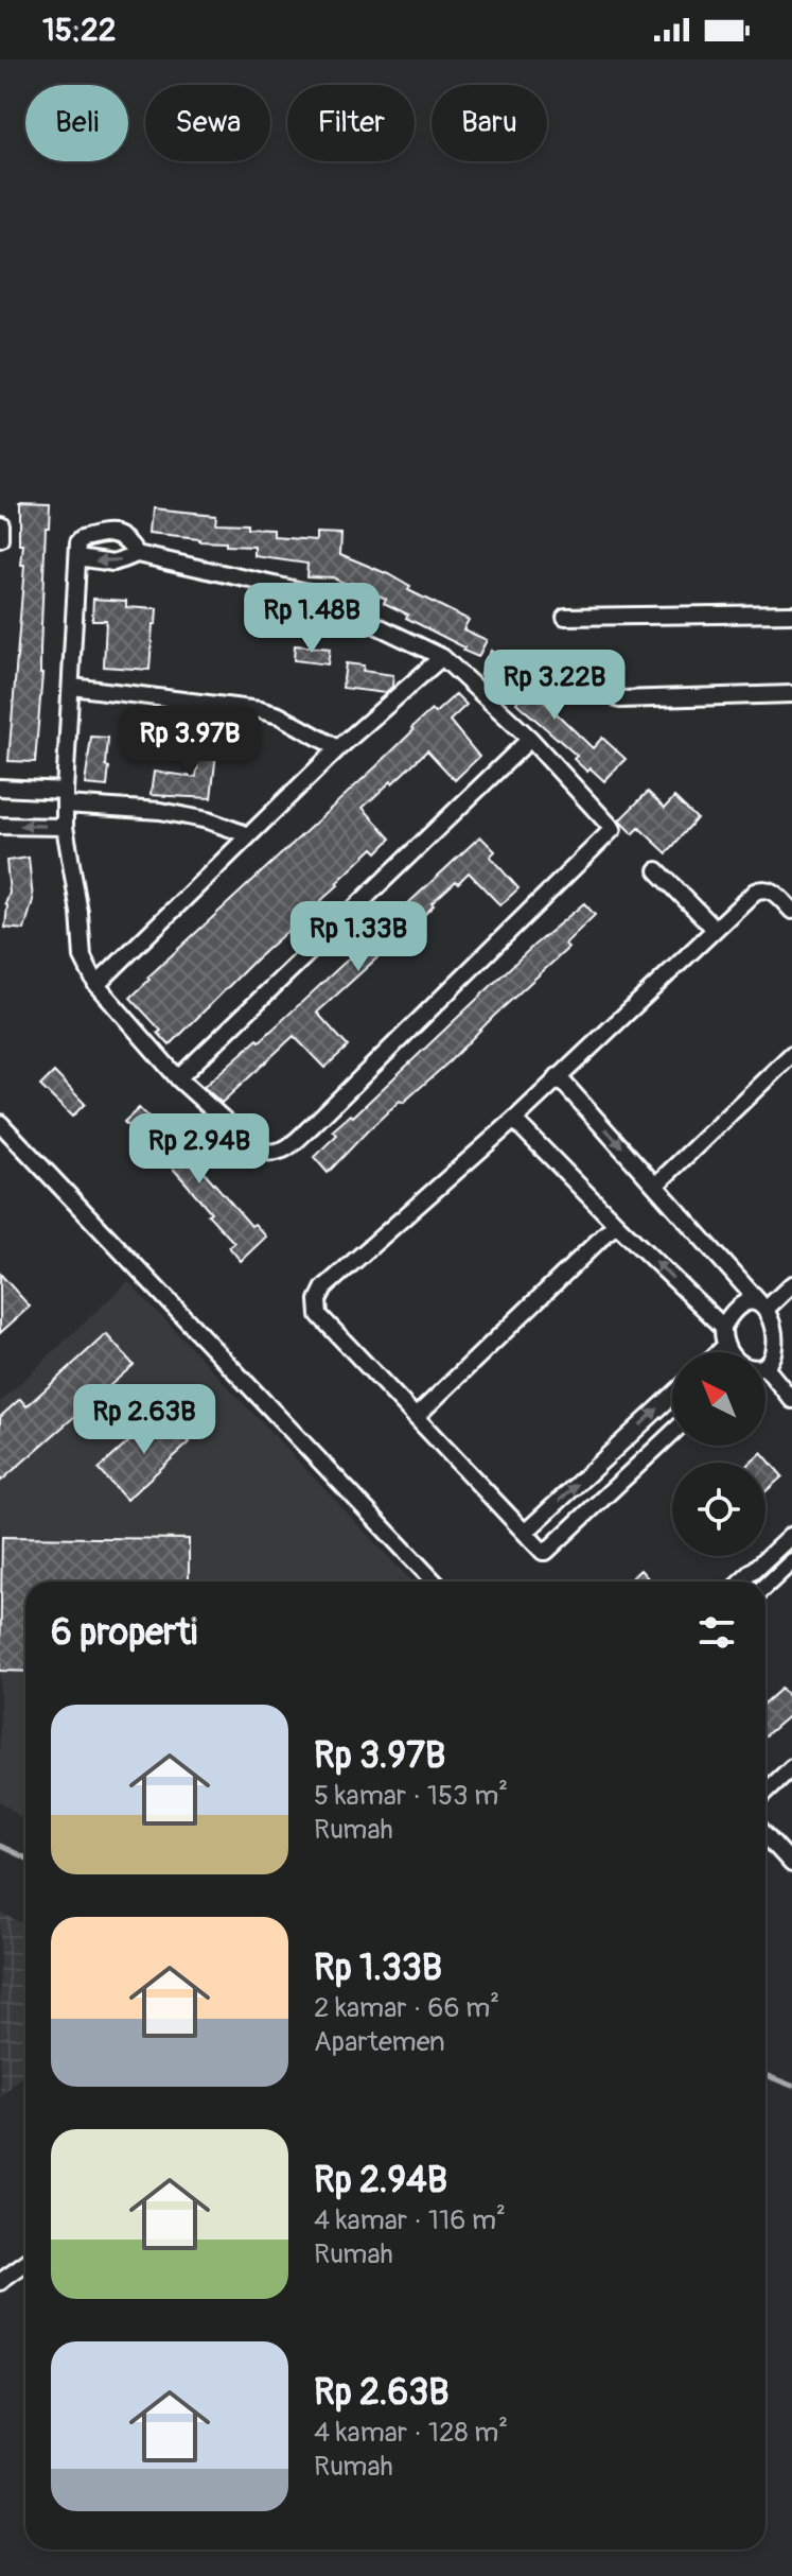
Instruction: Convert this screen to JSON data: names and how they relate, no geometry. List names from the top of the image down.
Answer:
{
  "north": "top left",
  "page": {
    "status": "15:22",
    "chip": [
      "Beli",
      "Sewa",
      "Filter",
      "Baru"
    ],
    "price": [
      "Rp 1.48B",
      "Rp 3.22B",
      "Rp 3.97B",
      "Rp 1.33B",
      "Rp 2.94B",
      "Rp 2.63B"
    ],
    "heading": "6 properti",
    "list": [
      {
        "name": "Rp 3.97B",
        "note": "5 kamar · 153 m² · Rumah"
      },
      {
        "name": "Rp 1.33B",
        "note": "2 kamar · 66 m² · Apartemen"
      },
      {
        "name": "Rp 2.94B",
        "note": "4 kamar · 116 m² · Rumah"
      },
      {
        "name": "Rp 2.63B",
        "note": "4 kamar · 128 m² · Rumah"
      }
    ]
  }
}
